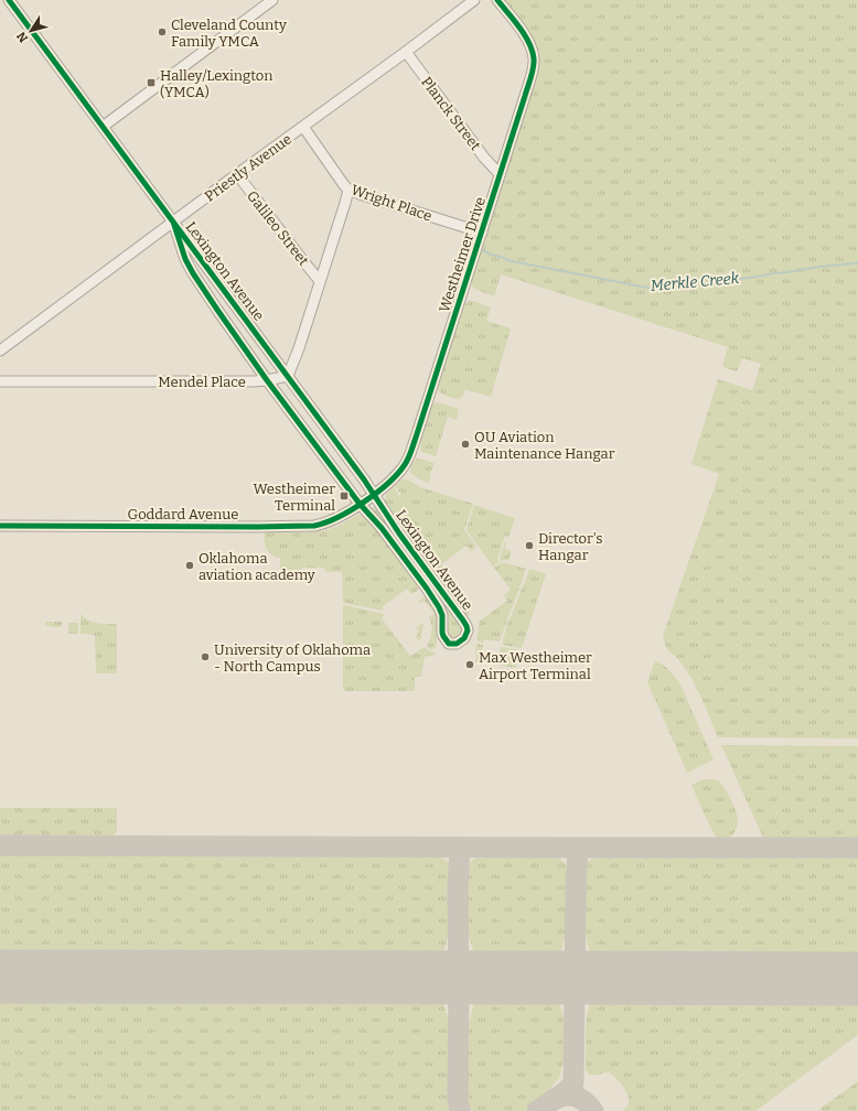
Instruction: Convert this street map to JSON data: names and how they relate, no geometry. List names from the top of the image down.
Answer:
{
  "streets": {
    "street": [
      "Planck Street",
      "Priestly Avenue",
      "Wright Place",
      "Galileo Street",
      "Westheimer Drive",
      "Lexington Avenue",
      "Mendel Place",
      "Goddard Avenue"
    ]
  },
  "crossings": [
    ["Planck Street", "Priestly Avenue"],
    ["Planck Street", "Westheimer Drive"],
    ["Priestly Avenue", "Wright Place"],
    ["Priestly Avenue", "Galileo Street"],
    ["Priestly Avenue", "Lexington Avenue"],
    ["Wright Place", "Westheimer Drive"],
    ["Westheimer Drive", "Lexington Avenue"],
    ["Westheimer Drive", "Goddard Avenue"],
    ["Lexington Avenue", "Mendel Place"],
    ["Lexington Avenue", "Goddard Avenue"]
  ],
  "water": ["Merkle Creek"],
  "places": {
    "other": [
      "Cleveland County Family YMCA",
      "OU Aviation Maintenance Hangar",
      "Director's Hangar",
      "Oklahoma aviation academy",
      "University of Oklahoma - North Campus",
      "Max Westheimer Airport Terminal"
    ],
    "transit": ["Halley/Lexington (YMCA)", "Westheimer Terminal"]
  },
  "north": "bottom left"
}
